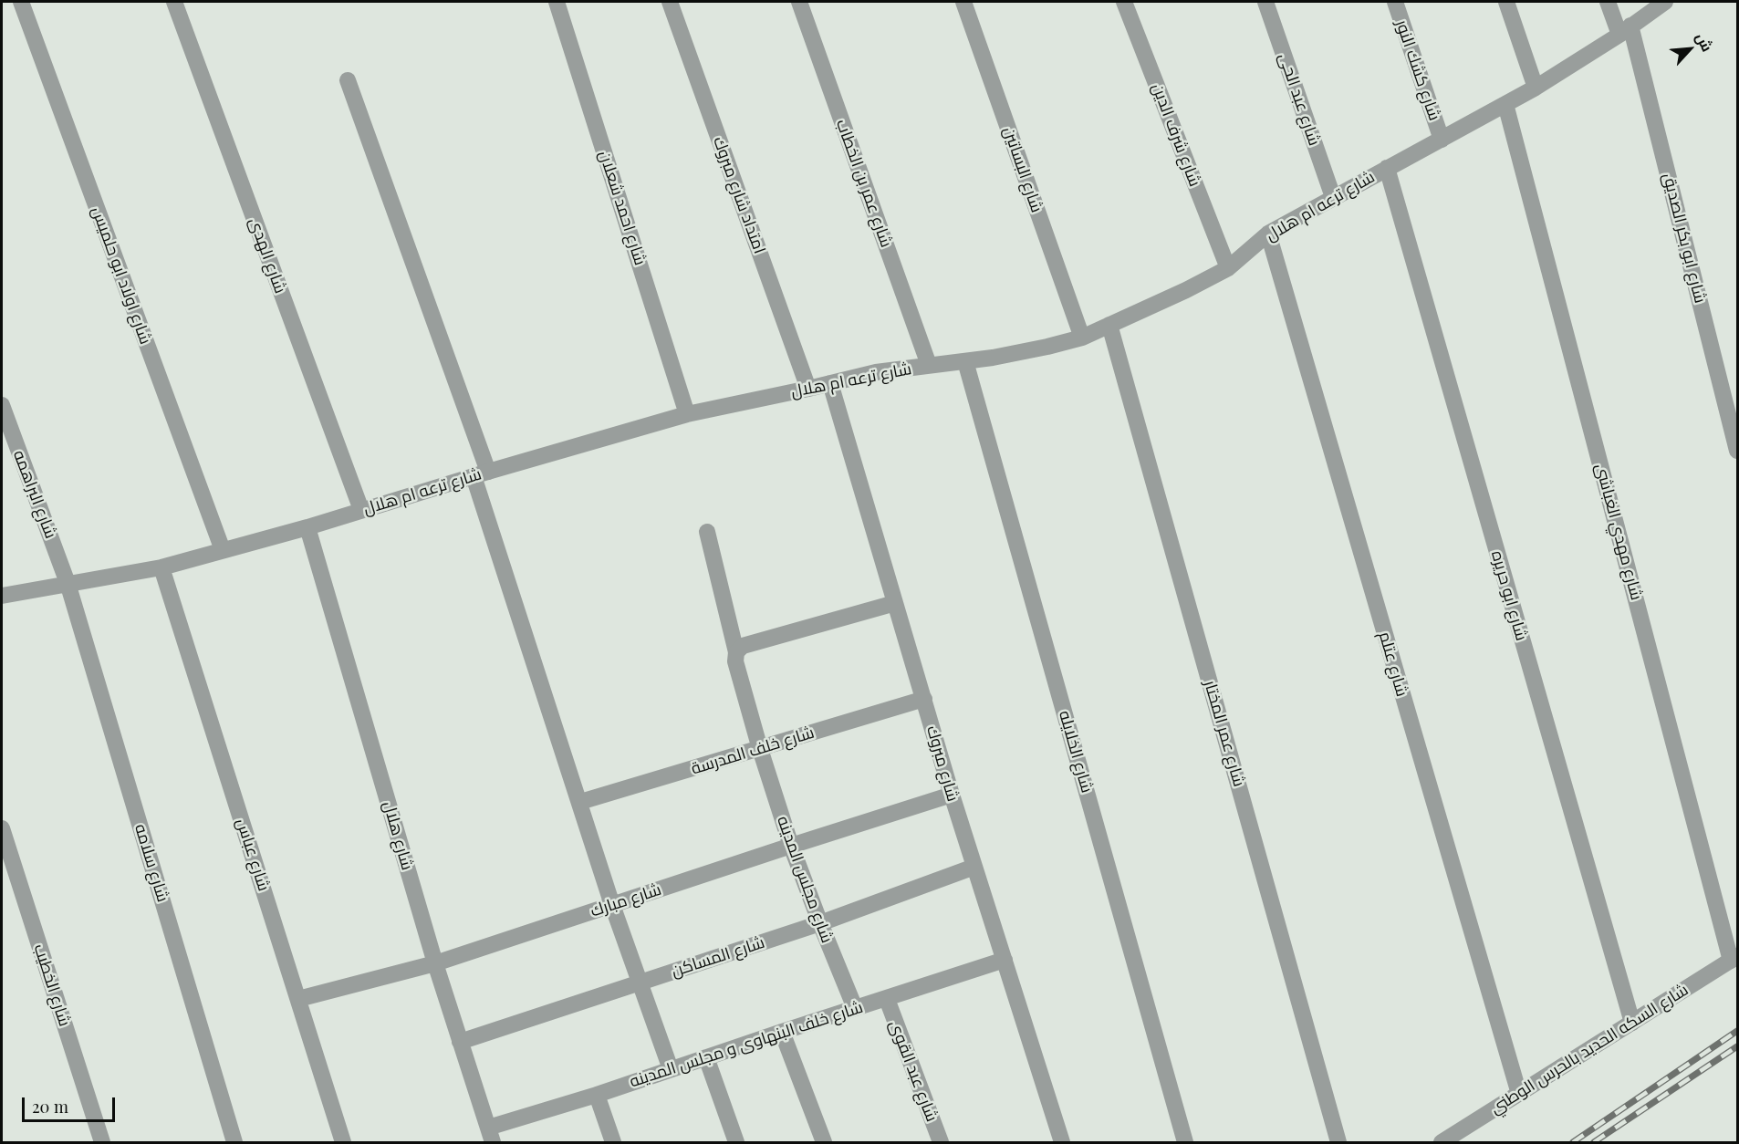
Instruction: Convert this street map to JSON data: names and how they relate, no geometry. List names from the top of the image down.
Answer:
{
  "streets": {
    "street": [
      "شارع كشك النور",
      "شارع عبد الحى",
      "شارع شرف الدين",
      "شارع البساتين",
      "شارع عمر بن الخطاب",
      "امتداد شارع مبروك",
      "شارع ترعه ام هلال",
      "شارع احمد شعلان",
      "شارع ابو بكر الصديق",
      "شارع الهدى",
      "شارع اولاد ابو حلميس",
      "شارع البراهمه",
      "شارع مهدي الغباشى",
      "شارع ابو حريره",
      "شارع عتلم",
      "شارع عمر المختار",
      "شارع خلف المدرسة",
      "شارع الخلايله",
      "شارع مبروك",
      "شارع هلال",
      "شارع عباس",
      "شارع سلامه",
      "شارع مجلس المدينه",
      "شارع مبارك",
      "شارع المساكن",
      "شارع الخطيب",
      "شارع خلف البنهاوى و مجلس المدينه",
      "شارع السكه الحديد بالحرس الوطني",
      "شارع عبد القوى"
    ]
  },
  "crossings": [
    ["شارع كشك النور", "شارع ترعه ام هلال"],
    ["شارع عبد الحى", "شارع ترعه ام هلال"],
    ["شارع شرف الدين", "شارع ترعه ام هلال"],
    ["شارع البساتين", "شارع ترعه ام هلال"],
    ["شارع عمر بن الخطاب", "شارع ترعه ام هلال"],
    ["امتداد شارع مبروك", "شارع ترعه ام هلال"],
    ["شارع ترعه ام هلال", "شارع احمد شعلان"],
    ["شارع ترعه ام هلال", "شارع ابو بكر الصديق"],
    ["شارع ترعه ام هلال", "شارع الهدى"],
    ["شارع ترعه ام هلال", "شارع اولاد ابو حلميس"],
    ["شارع ترعه ام هلال", "شارع البراهمه"],
    ["شارع ترعه ام هلال", "شارع مهدي الغباشى"],
    ["شارع ترعه ام هلال", "شارع ابو حريره"],
    ["شارع ترعه ام هلال", "شارع عتلم"],
    ["شارع ترعه ام هلال", "شارع عمر المختار"],
    ["شارع ترعه ام هلال", "شارع الخلايله"],
    ["شارع ترعه ام هلال", "شارع مبروك"],
    ["شارع ترعه ام هلال", "شارع هلال"],
    ["شارع ترعه ام هلال", "شارع عباس"],
    ["شارع ترعه ام هلال", "شارع سلامه"],
    ["شارع البراهمه", "شارع سلامه"],
    ["شارع مهدي الغباشى", "شارع السكه الحديد بالحرس الوطني"],
    ["شارع ابو حريره", "شارع السكه الحديد بالحرس الوطني"],
    ["شارع عتلم", "شارع السكه الحديد بالحرس الوطني"],
    ["شارع خلف المدرسة", "شارع مبروك"],
    ["شارع خلف المدرسة", "شارع مجلس المدينه"],
    ["شارع مبروك", "شارع مبارك"],
    ["شارع مبروك", "شارع المساكن"],
    ["شارع مبروك", "شارع خلف البنهاوى و مجلس المدينه"],
    ["شارع هلال", "شارع مبارك"],
    ["شارع هلال", "شارع المساكن"],
    ["شارع هلال", "شارع خلف البنهاوى و مجلس المدينه"],
    ["شارع عباس", "شارع مبارك"],
    ["شارع مجلس المدينه", "شارع مبارك"],
    ["شارع مجلس المدينه", "شارع المساكن"],
    ["شارع مجلس المدينه", "شارع خلف البنهاوى و مجلس المدينه"],
    ["شارع خلف البنهاوى و مجلس المدينه", "شارع عبد القوى"]
  ],
  "scale_bar": "20 m",
  "north": "top right"
}
